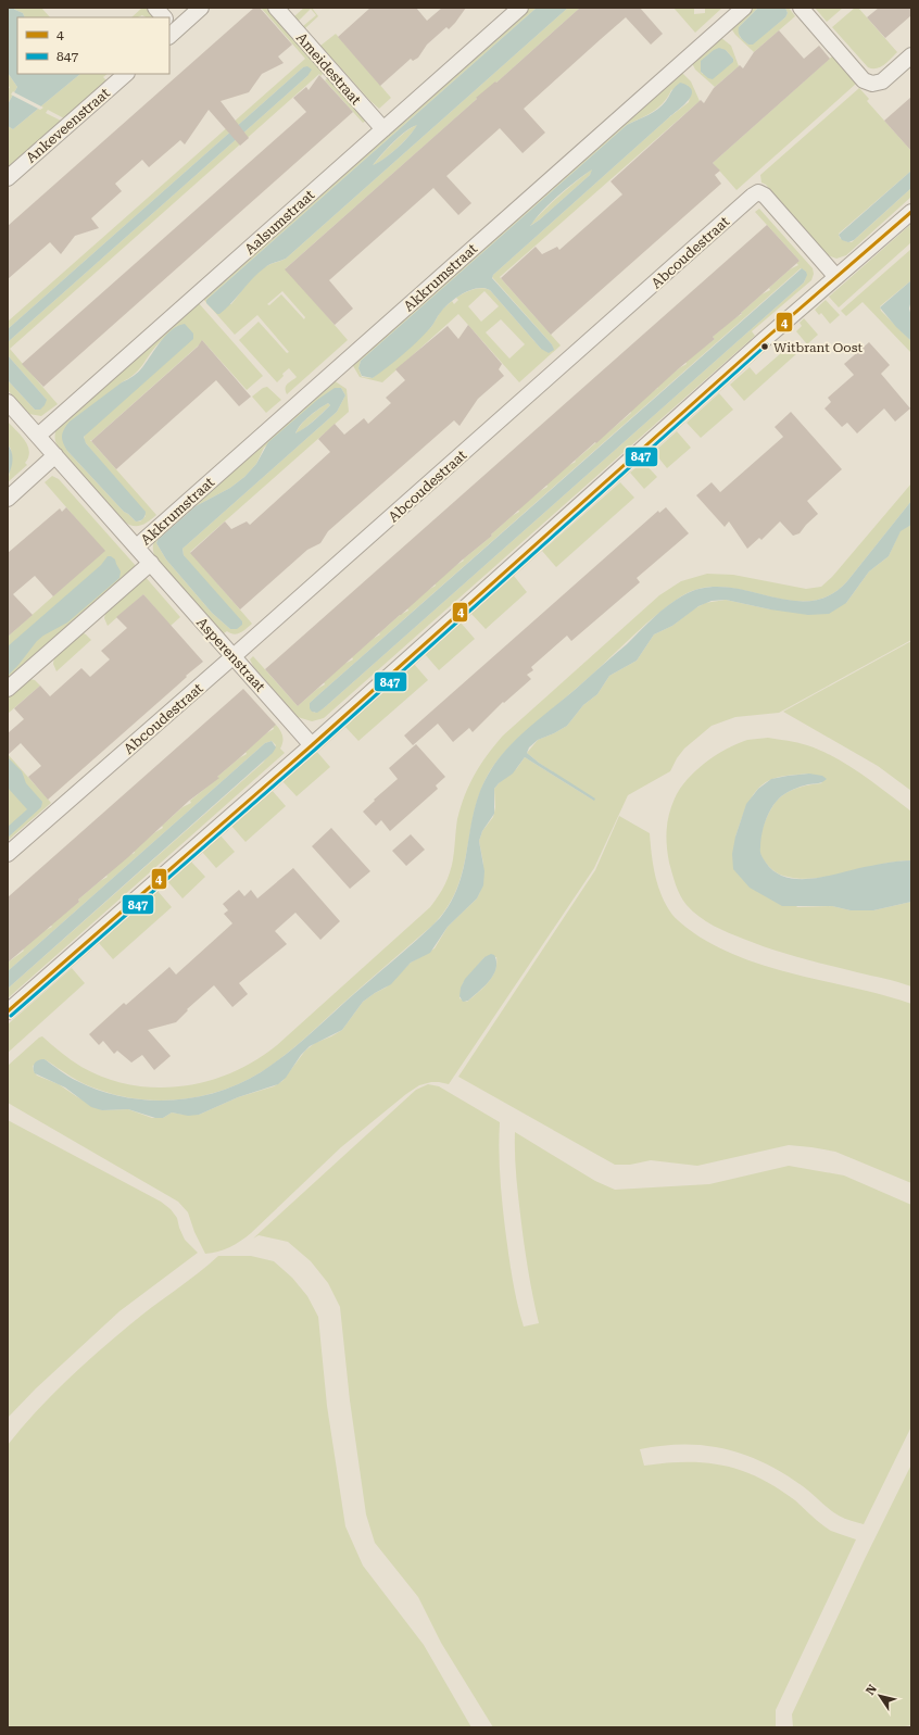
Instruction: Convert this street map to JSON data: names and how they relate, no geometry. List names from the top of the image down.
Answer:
{
  "streets": {
    "street": [
      "Ameidestraat",
      "Ankeveenstraat",
      "Aalsumstraat",
      "Abcoudestraat",
      "Akkrumstraat",
      "Asperenstraat"
    ]
  },
  "crossings": [
    ["Ameidestraat", "Aalsumstraat"],
    ["Aalsumstraat", "Asperenstraat"],
    ["Abcoudestraat", "Asperenstraat"],
    ["Akkrumstraat", "Asperenstraat"]
  ],
  "places": ["Witbrant Oost"],
  "lines": ["transit line 4", "transit line 847"],
  "legend": ["4", "847"],
  "north": "top left"
}
